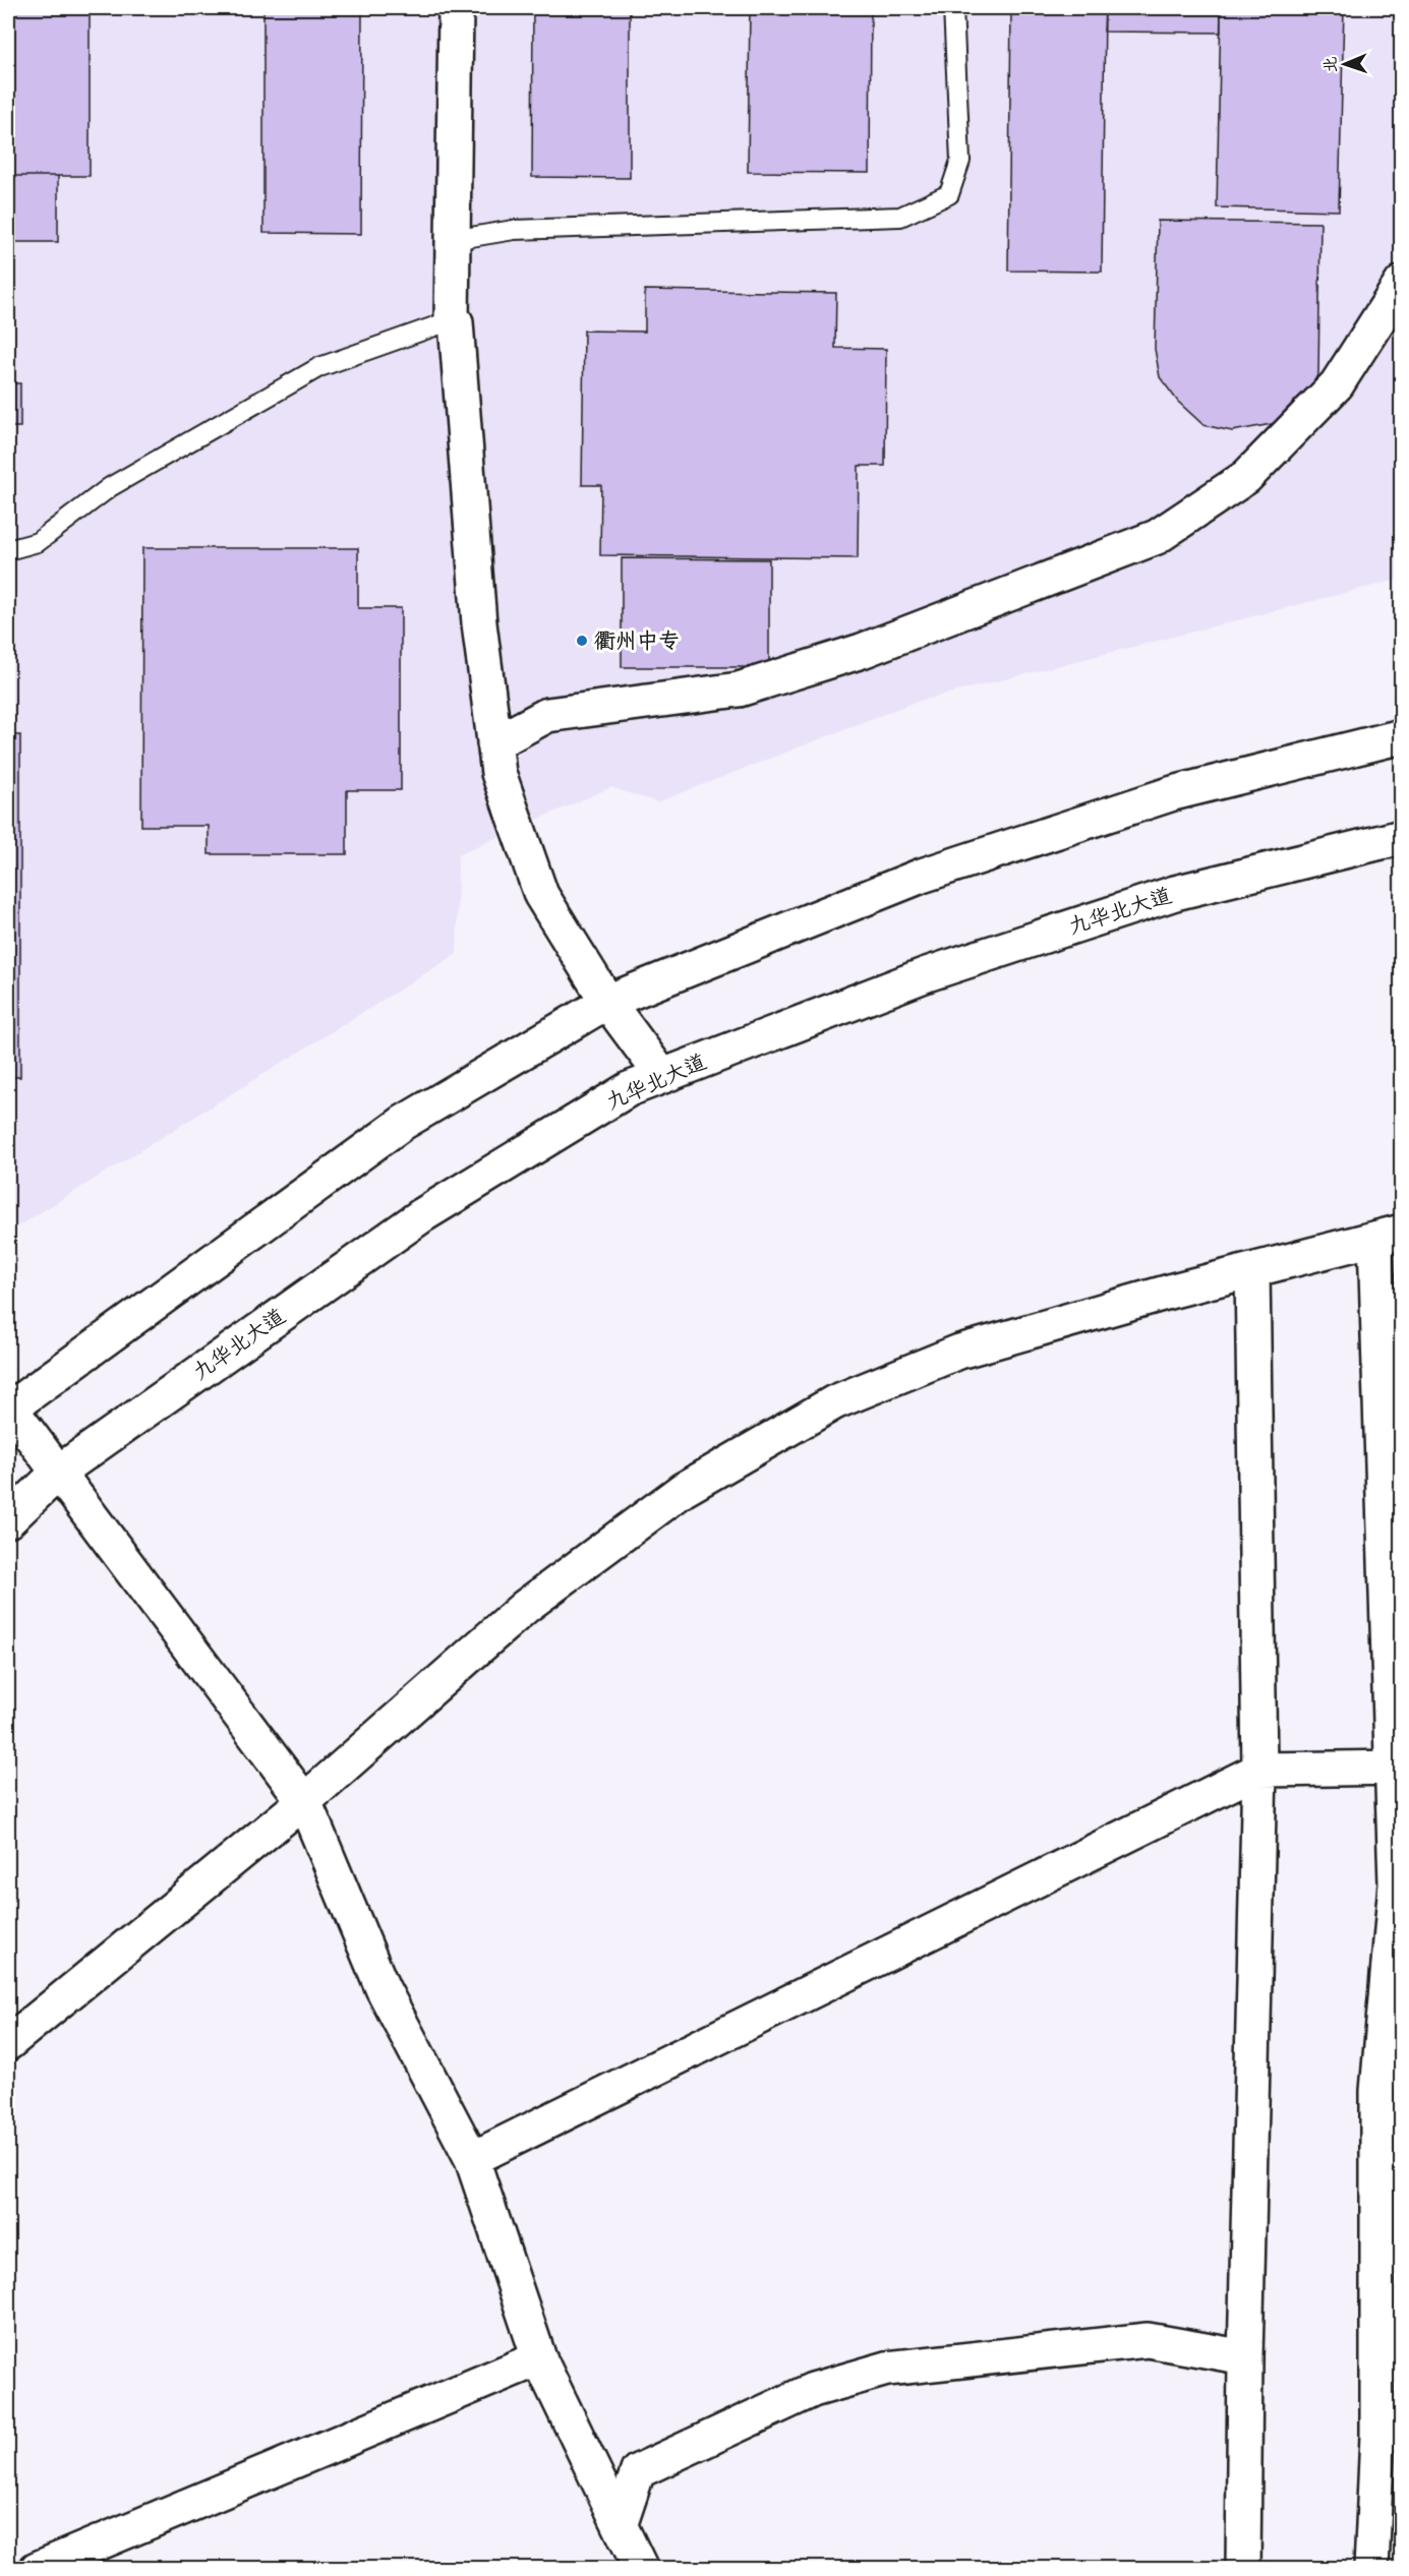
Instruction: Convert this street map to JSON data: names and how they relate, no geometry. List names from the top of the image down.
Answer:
{
  "streets": {
    "street": ["九华北大道"]
  },
  "places": ["衢州中专"],
  "north": "left"
}
